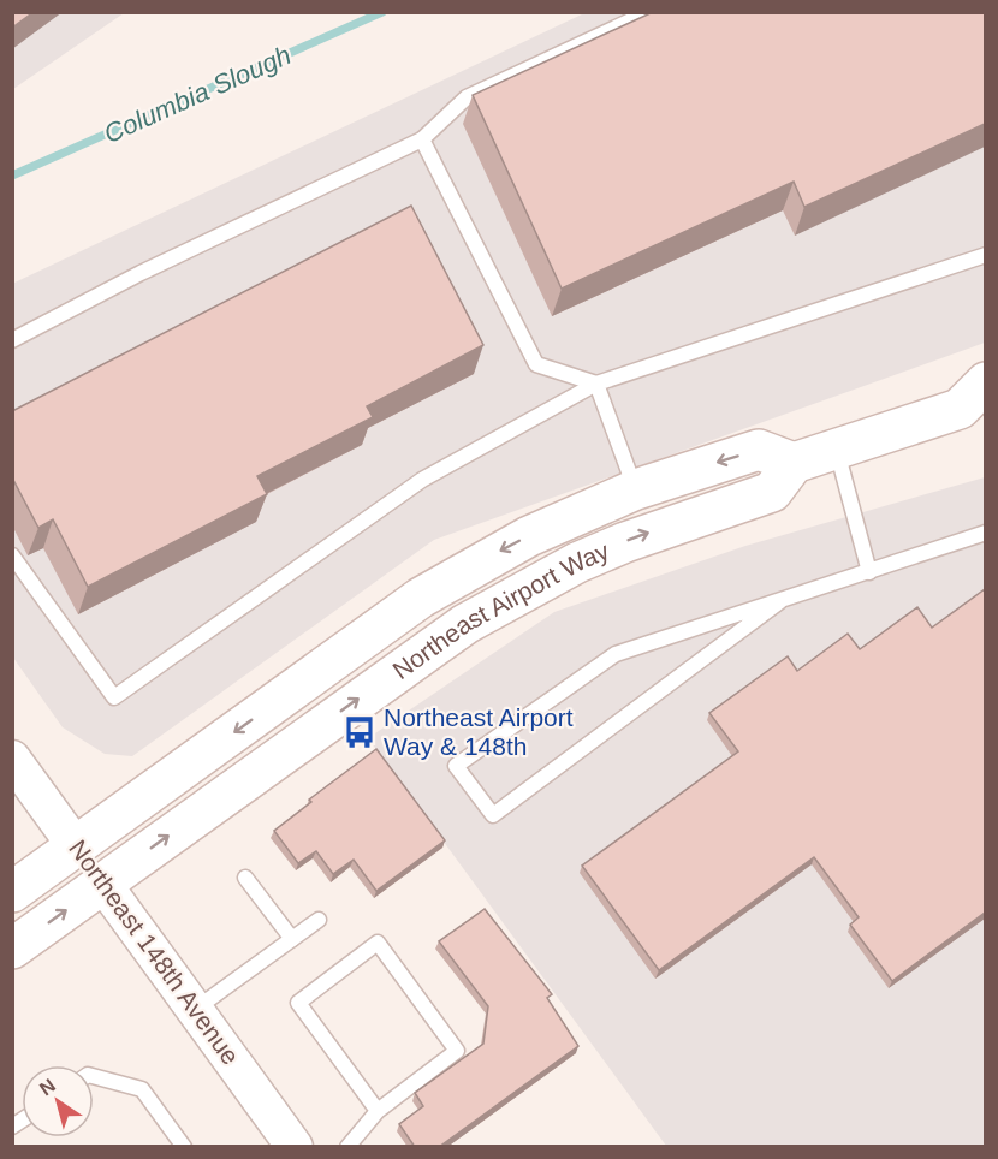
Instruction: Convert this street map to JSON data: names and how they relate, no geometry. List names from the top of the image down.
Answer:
{
  "streets": {
    "main road": ["Northeast Airport Way", "Northeast 148th Avenue"]
  },
  "crossings": [
    ["Northeast Airport Way", "Northeast 148th Avenue"]
  ],
  "water": ["Columbia Slough"],
  "places": {
    "bus stop": ["Northeast Airport Way & 148th"]
  },
  "north": "top left"
}
